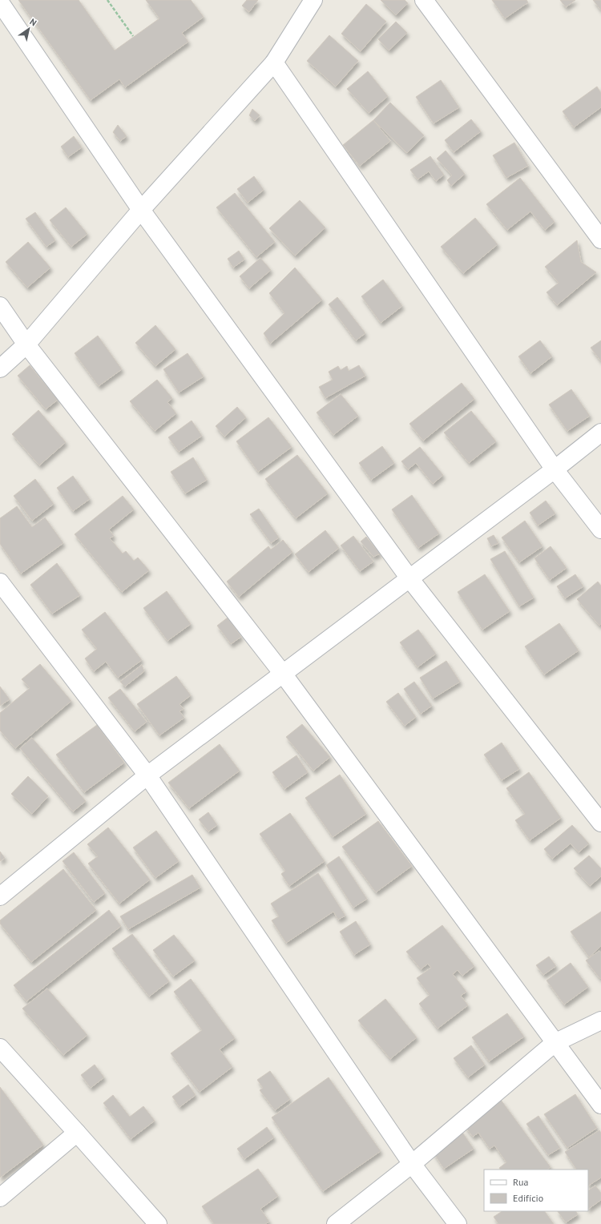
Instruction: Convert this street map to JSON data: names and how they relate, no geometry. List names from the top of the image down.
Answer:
{
  "legend": ["Rua", "Edifício"],
  "north": "top right"
}
